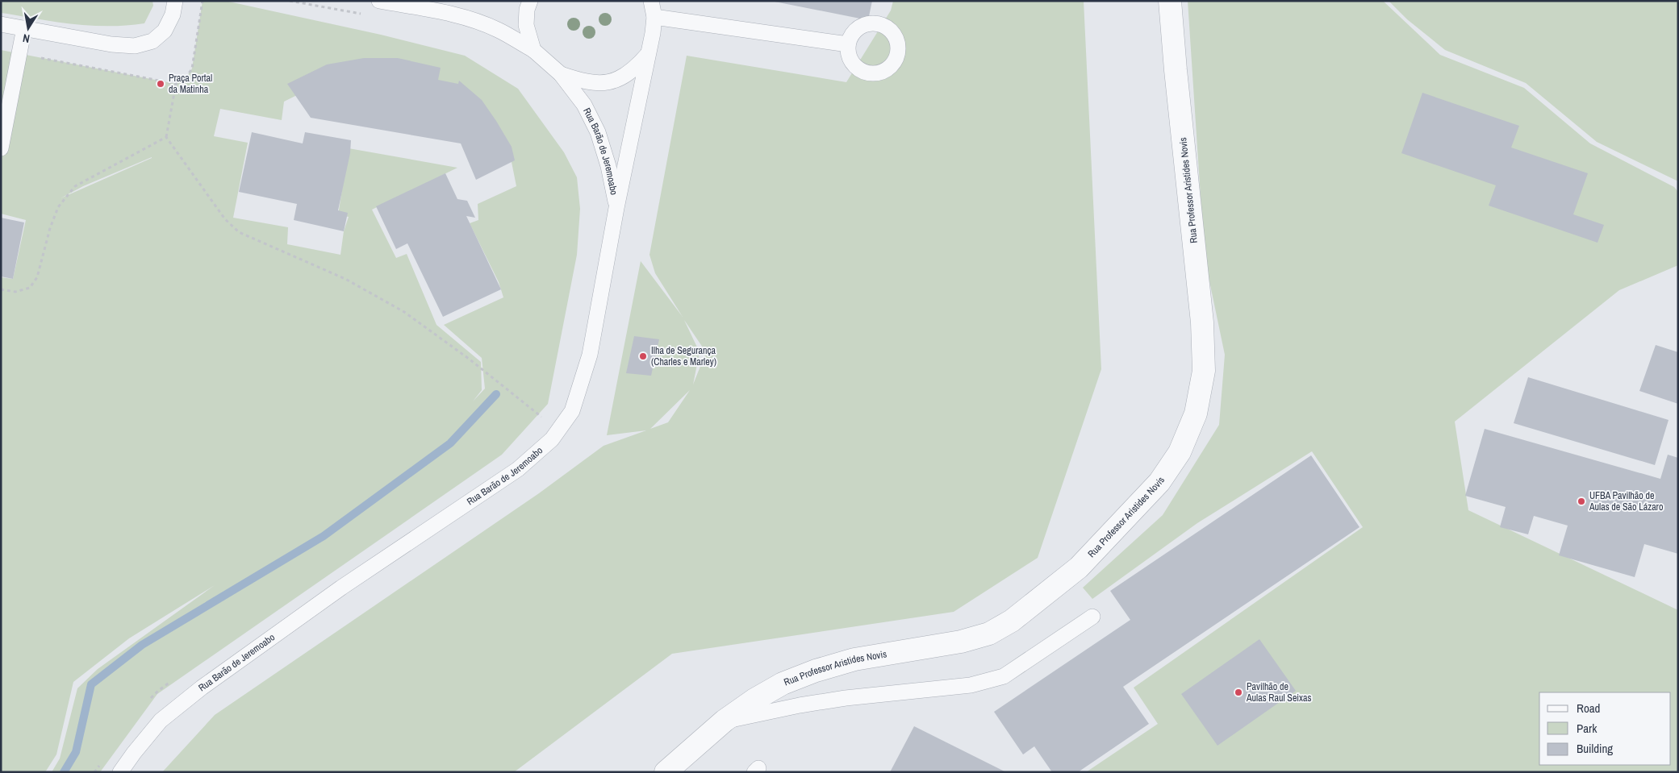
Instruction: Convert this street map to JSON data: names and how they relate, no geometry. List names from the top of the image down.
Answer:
{
  "streets": {
    "street": ["Rua Professor Aristides Novis"],
    "lane": ["Rua Barão de Jeremoabo"]
  },
  "places": [
    "Praça Portal da Matinha",
    "Ilha de Segurança (Charles e Marley)",
    "UFBA Pavilhão de Aulas de São Lázaro",
    "Pavilhão de Aulas Raul Seixas"
  ],
  "legend": ["Road", "Park", "Building"],
  "north": "bottom"
}
